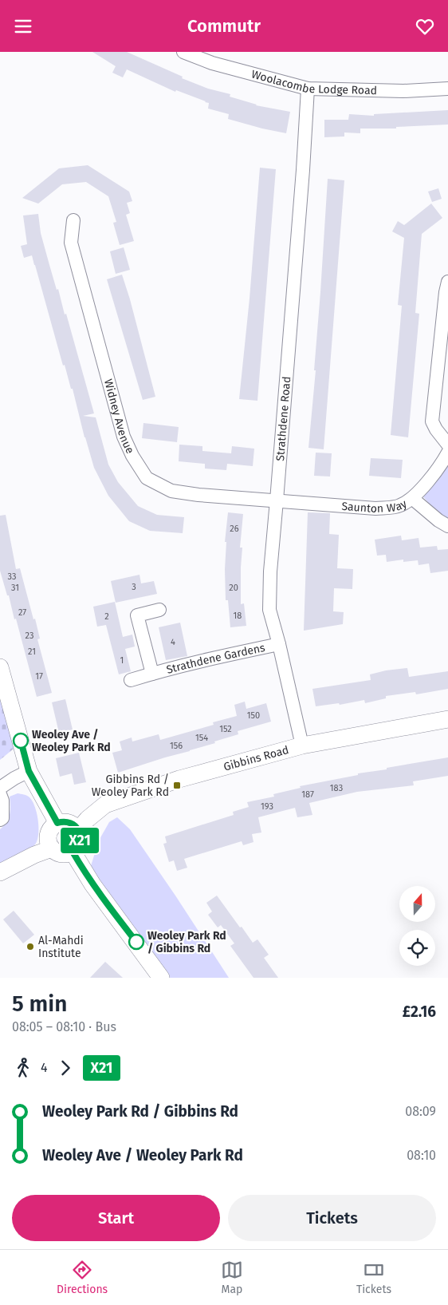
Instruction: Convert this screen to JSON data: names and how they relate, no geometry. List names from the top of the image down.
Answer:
{
  "streets": {
    "street": [
      "Woolacombe Lodge Road",
      "Widney Avenue",
      "Strathdene Road",
      "Saunton Way",
      "Strathdene Gardens",
      "Gibbins Road"
    ]
  },
  "crossings": [
    ["Woolacombe Lodge Road", "Strathdene Road"],
    ["Widney Avenue", "Strathdene Road"],
    ["Widney Avenue", "Saunton Way"],
    ["Strathdene Road", "Saunton Way"],
    ["Strathdene Road", "Strathdene Gardens"],
    ["Strathdene Road", "Gibbins Road"]
  ],
  "places": {
    "other": ["Weoley Ave / Weoley Park Rd", "Weoley Park Rd / Gibbins Rd", "Al-Mahdi Institute"],
    "transit": ["Gibbins Rd / Weoley Park Rd"]
  },
  "lines": ["bus line X21"],
  "house_numbers": [
    "26",
    "33",
    "3",
    "31",
    "20",
    "27",
    "18",
    "2",
    "23",
    "4",
    "21",
    "1",
    "17",
    "150",
    "152",
    "154",
    "156",
    "183",
    "187",
    "193"
  ],
  "north": "top",
  "page": {
    "header": "Commutr",
    "on_map": "X21",
    "heading": ["5 min", "08:05 – 08:10 · Bus", "£2.16"],
    "legs": ["4", "X21"],
    "list": [
      {
        "name": "Weoley Park Rd / Gibbins Rd",
        "value": "08:09"
      },
      {
        "name": "Weoley Ave / Weoley Park Rd",
        "value": "08:10"
      }
    ],
    "buttons": ["Start", "Tickets"],
    "tabs": ["Directions", "Map", "Tickets"]
  }
}
